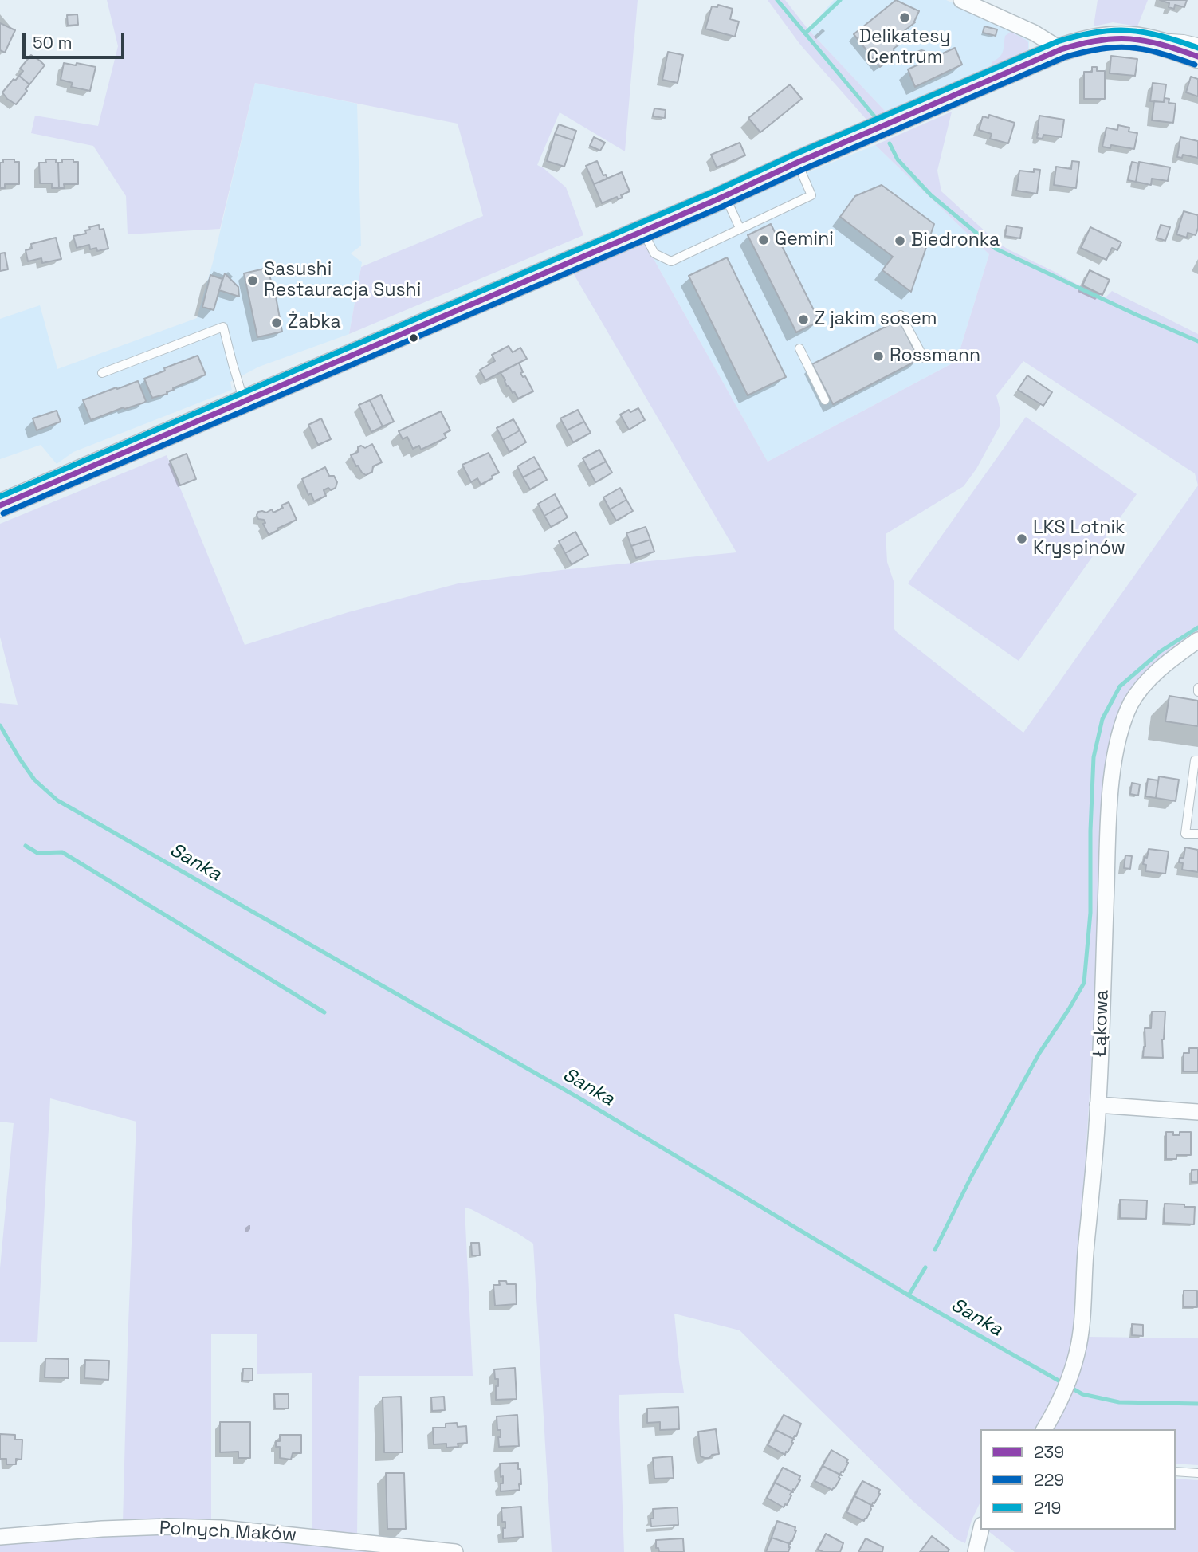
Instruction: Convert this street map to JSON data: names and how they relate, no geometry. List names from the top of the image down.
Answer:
{
  "streets": {
    "street": ["Łąkowa", "Polnych Maków"]
  },
  "water": ["Sanka"],
  "places": [
    "Delikatesy Centrum",
    "Gemini",
    "Biedronka",
    "Sasushi Restauracja Sushi",
    "Z jakim sosem",
    "Żabka",
    "Rossmann",
    "LKS Lotnik Kryspinów"
  ],
  "lines": ["transit line 219", "transit line 239", "transit line 229"],
  "legend": ["239", "229", "219"],
  "scale_bar": "50 m"
}
